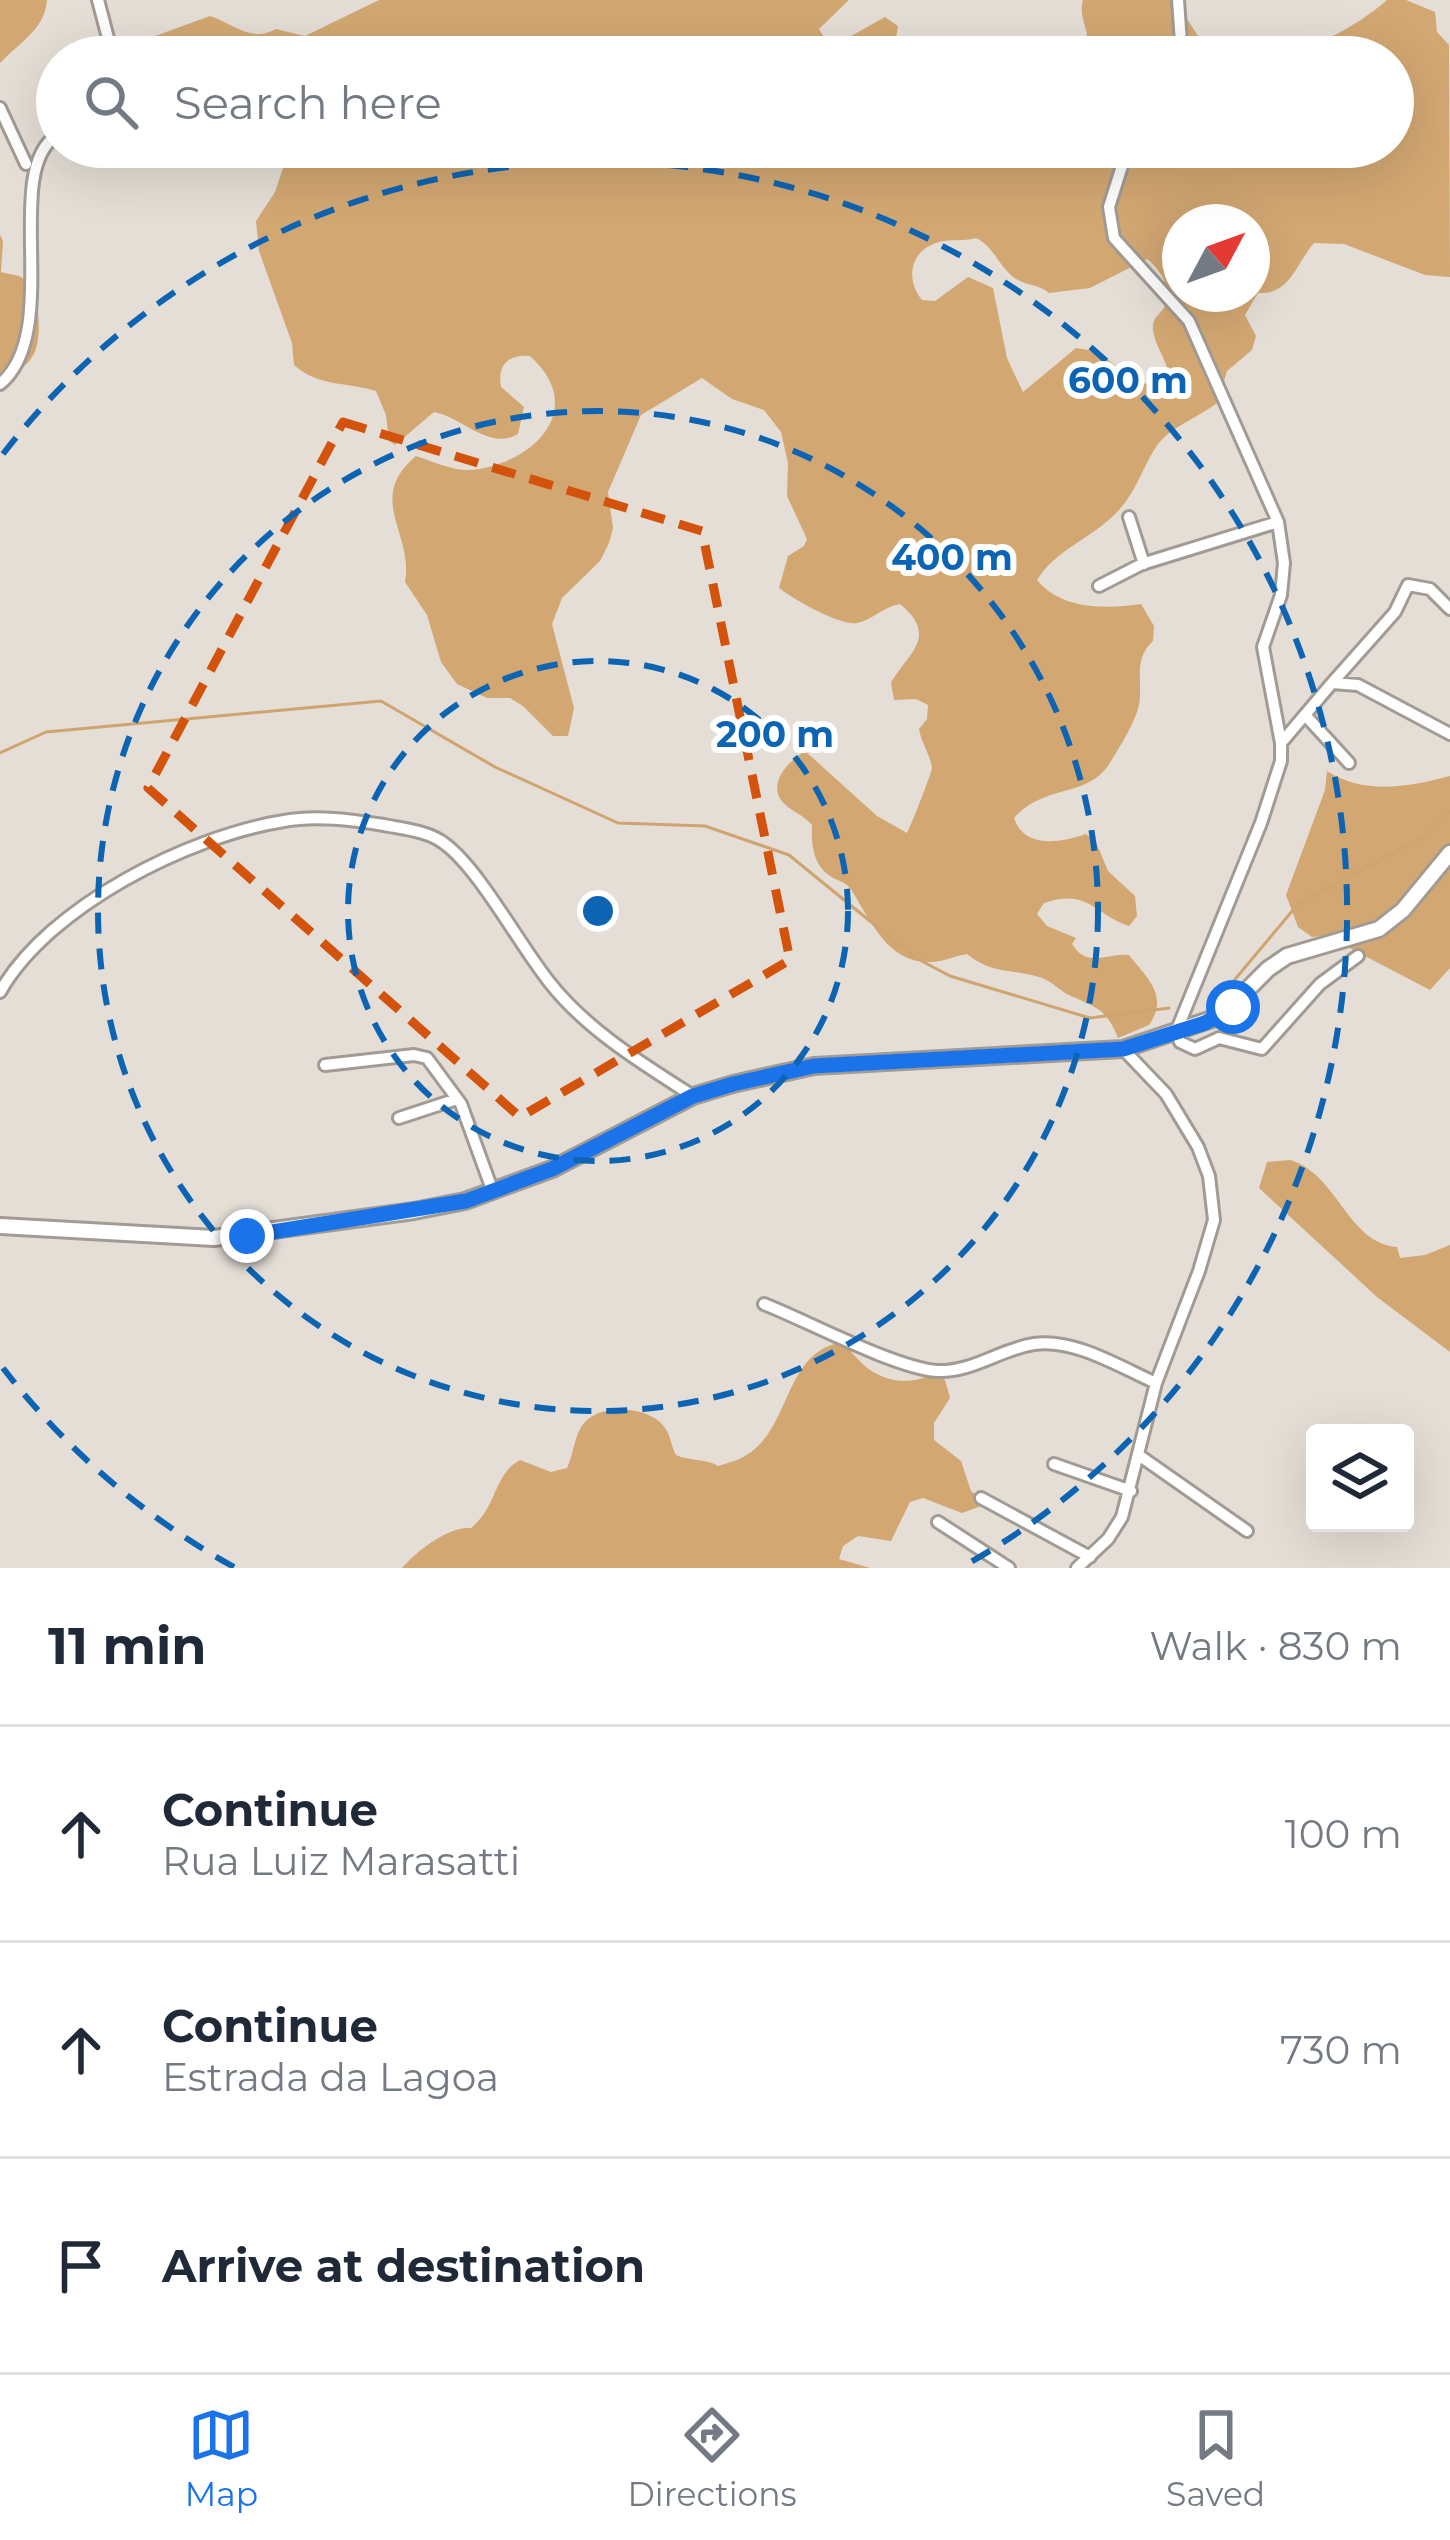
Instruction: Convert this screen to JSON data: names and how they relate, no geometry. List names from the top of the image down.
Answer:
{
  "north": "top right",
  "page": {
    "search": "Search here",
    "heading": ["11 min", "Walk · 830 m"],
    "list": [
      ["Continue", "Rua Luiz Marasatti", "100 m"],
      ["Continue", "Estrada da Lagoa", "730 m"],
      "Arrive at destination"
    ],
    "nav": ["Map", "Directions", "Saved"]
  },
  "rings": ["600 m", "400 m", "200 m"]
}
